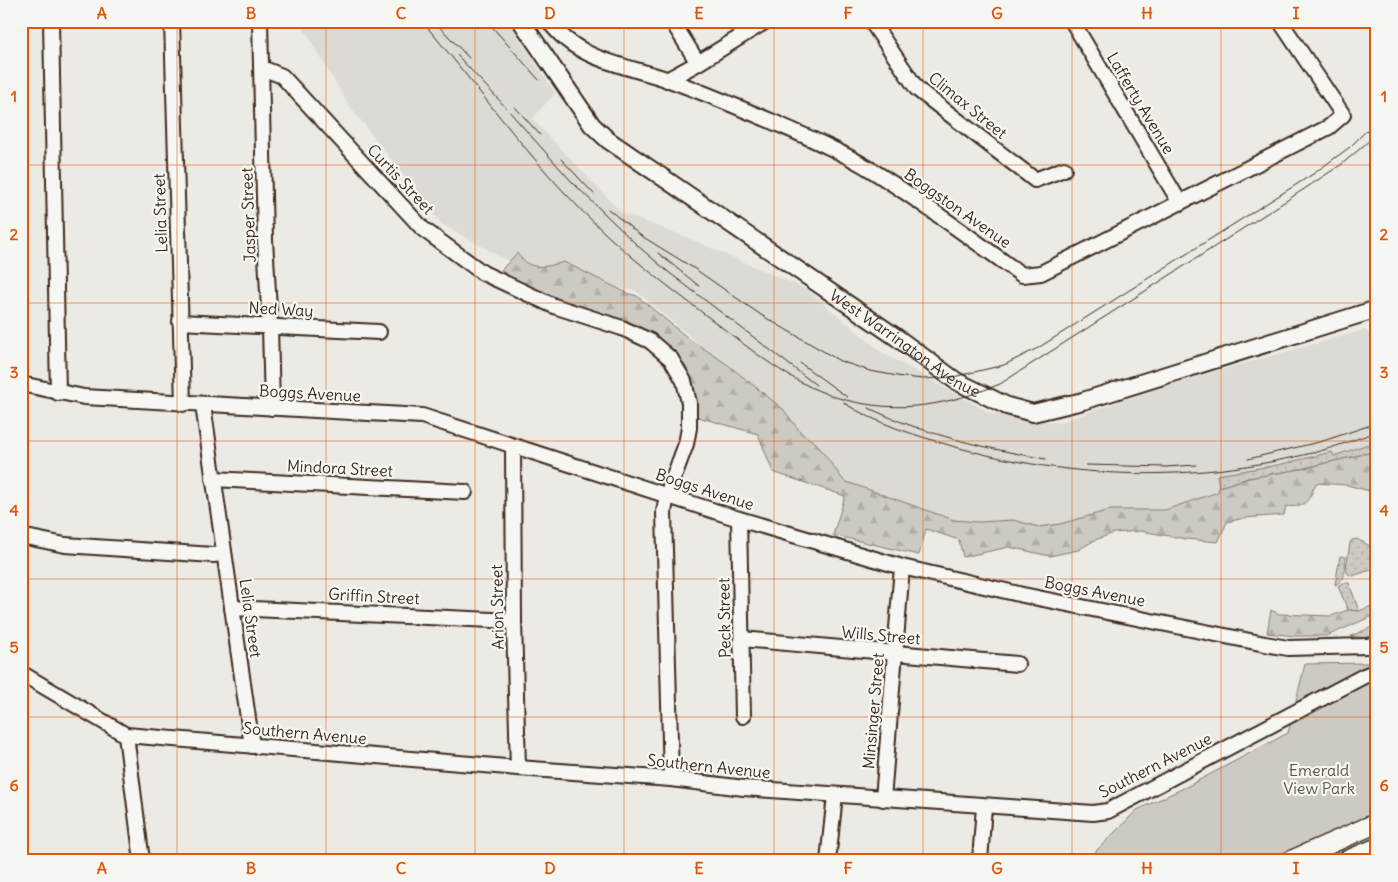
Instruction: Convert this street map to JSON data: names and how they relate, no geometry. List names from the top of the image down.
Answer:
{
  "streets": {
    "main road": ["West Warrington Avenue"],
    "street": [
      "Lafferty Avenue",
      "Climax Street",
      "Curtis Street",
      "Boggston Avenue",
      "Lelia Street",
      "Jasper Street",
      "Ned Way",
      "Boggs Avenue",
      "Mindora Street",
      "Griffin Street",
      "Arion Street",
      "Peck Street",
      "Wills Street",
      "Minsinger Street",
      "Southern Avenue"
    ]
  },
  "crossings": [
    ["Lafferty Avenue", "Boggston Avenue"],
    ["Curtis Street", "Jasper Street"],
    ["Curtis Street", "Boggs Avenue"],
    ["Curtis Street", "Southern Avenue"],
    ["Lelia Street", "Ned Way"],
    ["Lelia Street", "Boggs Avenue"],
    ["Lelia Street", "Mindora Street"],
    ["Lelia Street", "Griffin Street"],
    ["Lelia Street", "Southern Avenue"],
    ["Jasper Street", "Ned Way"],
    ["Jasper Street", "Boggs Avenue"],
    ["Boggs Avenue", "Arion Street"],
    ["Boggs Avenue", "Peck Street"],
    ["Boggs Avenue", "Minsinger Street"],
    ["Griffin Street", "Arion Street"],
    ["Arion Street", "Southern Avenue"],
    ["Peck Street", "Wills Street"],
    ["Wills Street", "Minsinger Street"],
    ["Minsinger Street", "Southern Avenue"]
  ],
  "parks": ["Emerald View Park"],
  "grid": {
    "columns": [
      "A",
      "B",
      "C",
      "D",
      "E",
      "F",
      "G",
      "H",
      "I"
    ],
    "rows": [
      "1",
      "2",
      "3",
      "4",
      "5",
      "6"
    ]
  }
}
